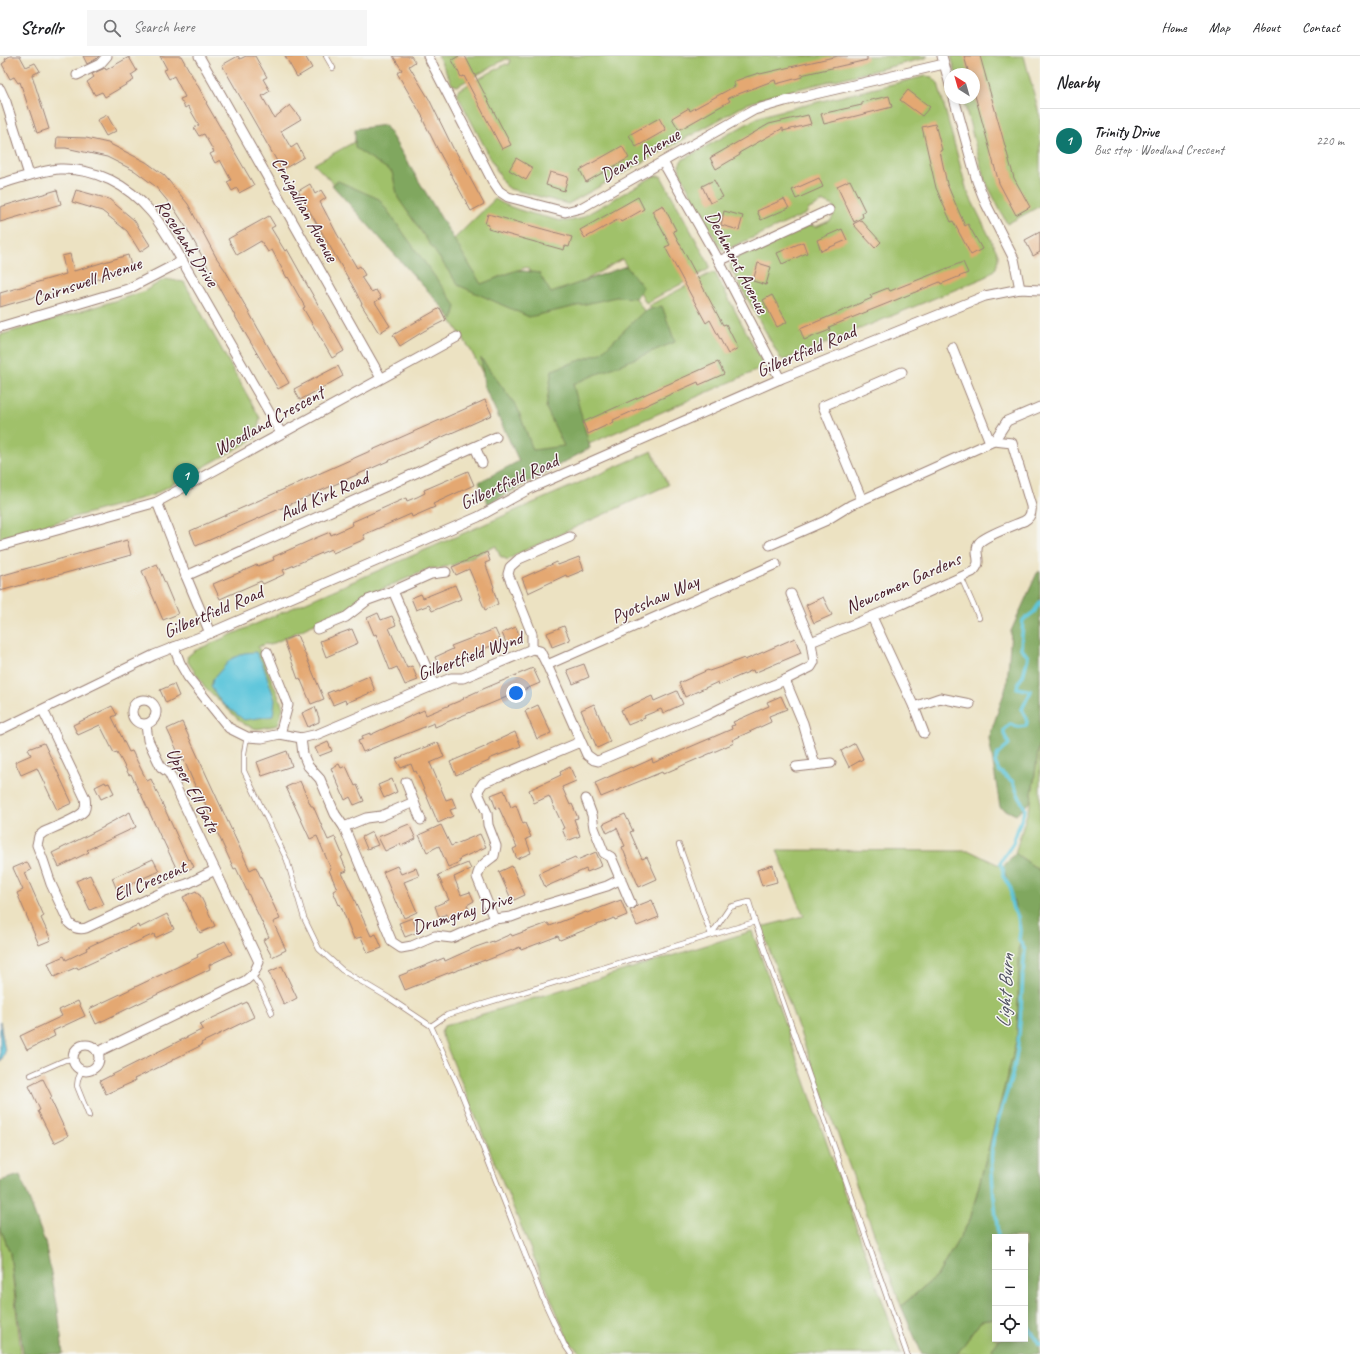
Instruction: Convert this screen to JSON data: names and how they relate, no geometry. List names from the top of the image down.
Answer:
{
  "streets": {
    "street": [
      "Deans Avenue",
      "Craigallian Avenue",
      "Rosebank Drive",
      "Dechmont Avenue",
      "Cairnswell Avenue",
      "Gilbertfield Road",
      "Woodland Crescent",
      "Auld Kirk Road",
      "Newcomen Gardens",
      "Pyotshaw Way",
      "Gilbertfield Wynd",
      "Upper Ell Gate",
      "Ell Crescent",
      "Drumgray Drive"
    ]
  },
  "crossings": [
    ["Deans Avenue", "Dechmont Avenue"],
    ["Craigallian Avenue", "Woodland Crescent"],
    ["Rosebank Drive", "Cairnswell Avenue"],
    ["Rosebank Drive", "Woodland Crescent"],
    ["Dechmont Avenue", "Gilbertfield Road"],
    ["Gilbertfield Road", "Gilbertfield Wynd"],
    ["Gilbertfield Road", "Ell Crescent"],
    ["Newcomen Gardens", "Gilbertfield Wynd"],
    ["Pyotshaw Way", "Gilbertfield Wynd"],
    ["Gilbertfield Wynd", "Drumgray Drive"],
    ["Upper Ell Gate", "Ell Crescent"]
  ],
  "water": ["Light Burn"],
  "north": "top left",
  "page": {
    "header": "Strollr",
    "search": "Search here",
    "nav": [
      "Home",
      "Map",
      "About",
      "Contact"
    ],
    "heading": "Nearby",
    "list": [
      {
        "mark": "1",
        "name": "Trinity Drive",
        "note": "Bus stop · Woodland Crescent",
        "value": "220 m"
      }
    ],
    "pins": "1",
    "map_buttons": ["+", "−"]
  }
}
